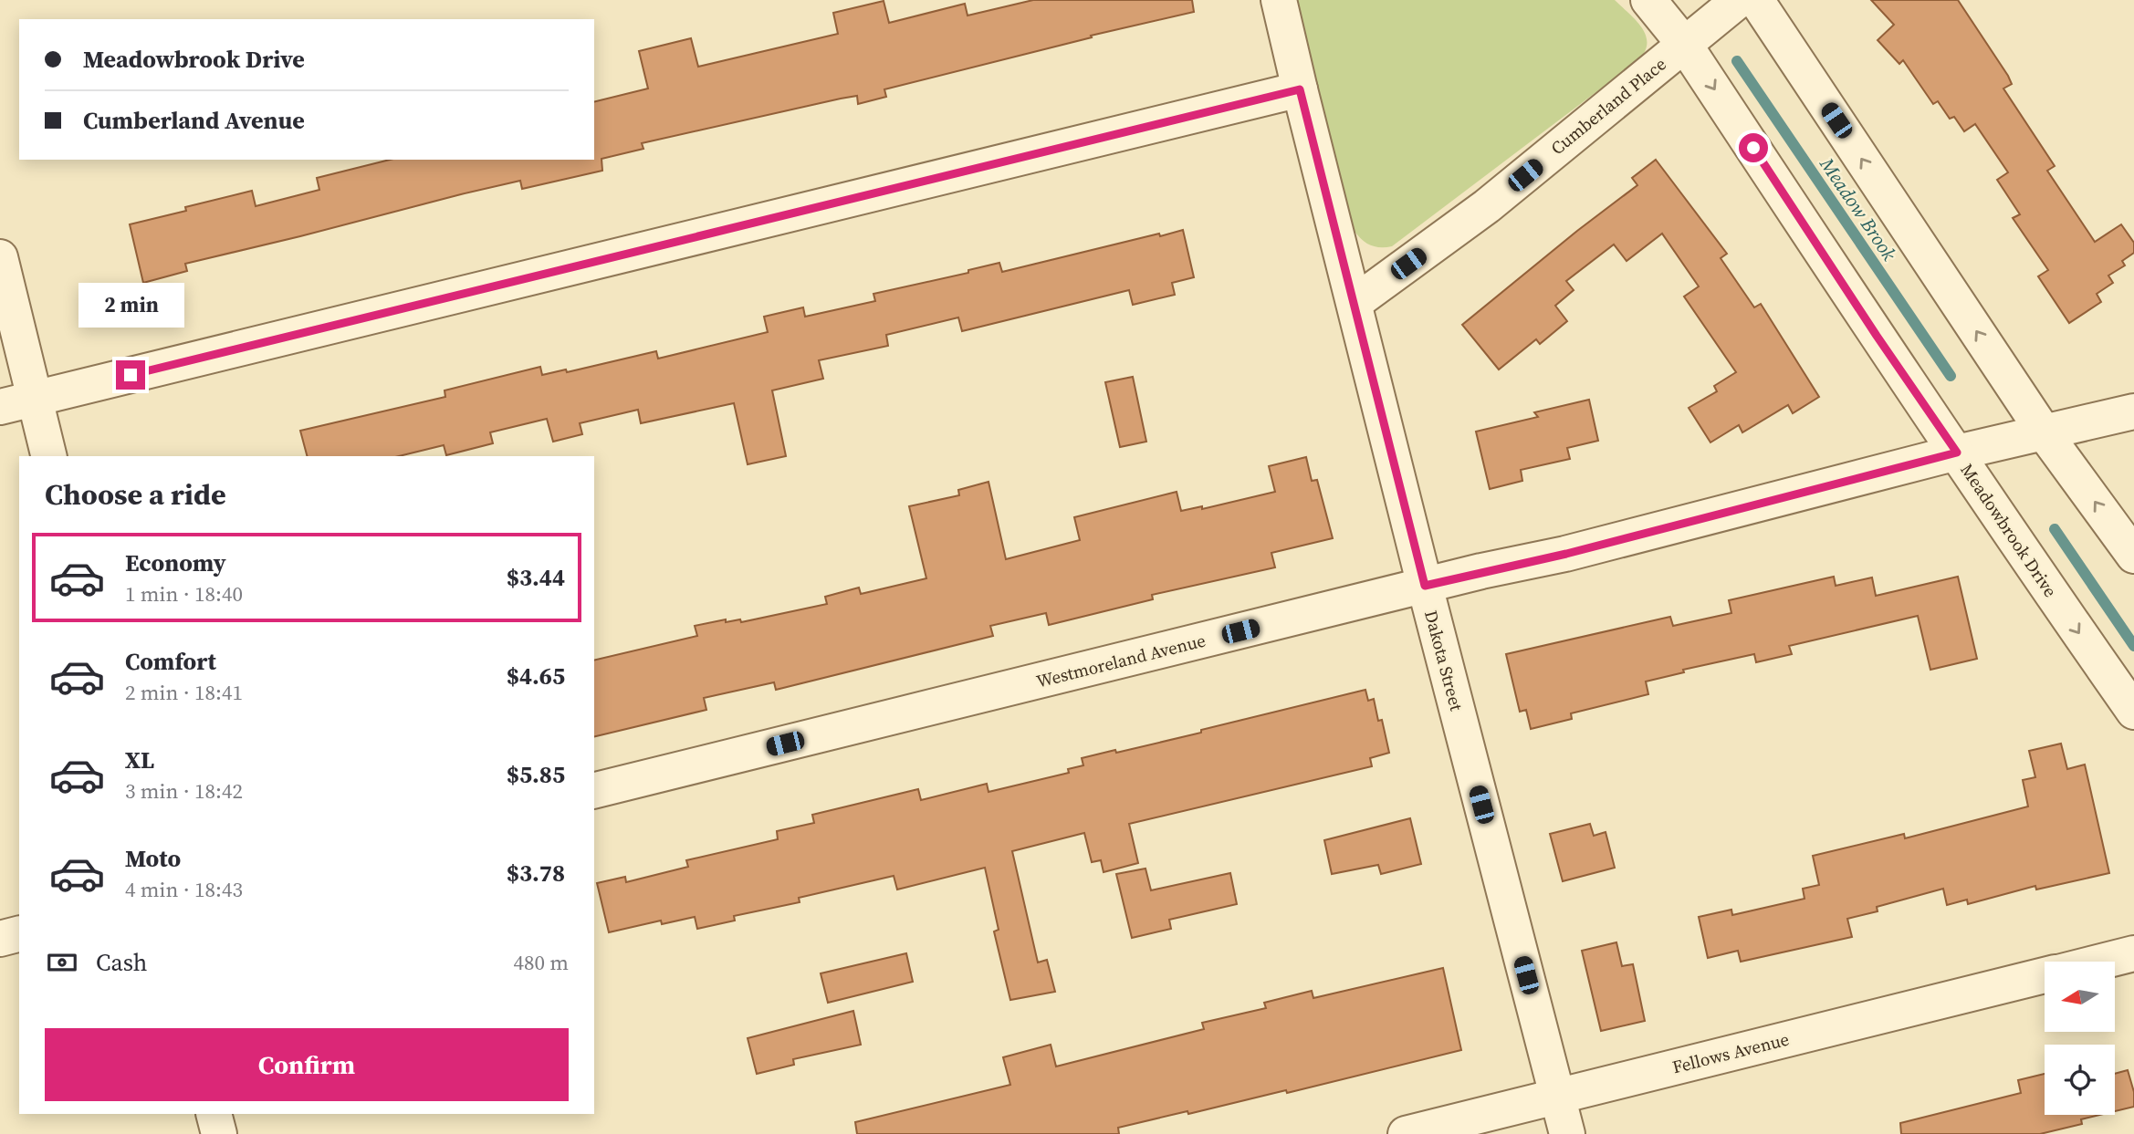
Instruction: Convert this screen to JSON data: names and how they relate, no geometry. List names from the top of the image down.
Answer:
{
  "streets": {
    "street": [
      "Cumberland Place",
      "Meadowbrook Drive",
      "Westmoreland Avenue",
      "Dakota Street",
      "Fellows Avenue"
    ]
  },
  "crossings": [
    ["Cumberland Place", "Meadowbrook Drive"],
    ["Cumberland Place", "Dakota Street"],
    ["Meadowbrook Drive", "Westmoreland Avenue"],
    ["Westmoreland Avenue", "Dakota Street"],
    ["Dakota Street", "Fellows Avenue"]
  ],
  "water": ["Meadow Brook"],
  "north": "left",
  "page": {
    "banner": ["Meadowbrook Drive", "Cumberland Avenue"],
    "bubble": "2 min",
    "heading": "Choose a ride",
    "list": [
      {
        "name": "Economy",
        "note": "1 min · 18:40",
        "value": "$3.44"
      },
      {
        "name": "Comfort",
        "note": "2 min · 18:41",
        "value": "$4.65"
      },
      {
        "name": "XL",
        "note": "3 min · 18:42",
        "value": "$5.85"
      },
      {
        "name": "Moto",
        "note": "4 min · 18:43",
        "value": "$3.78"
      }
    ],
    "pay": ["Cash", "480 m"],
    "buttons": "Confirm"
  }
}
